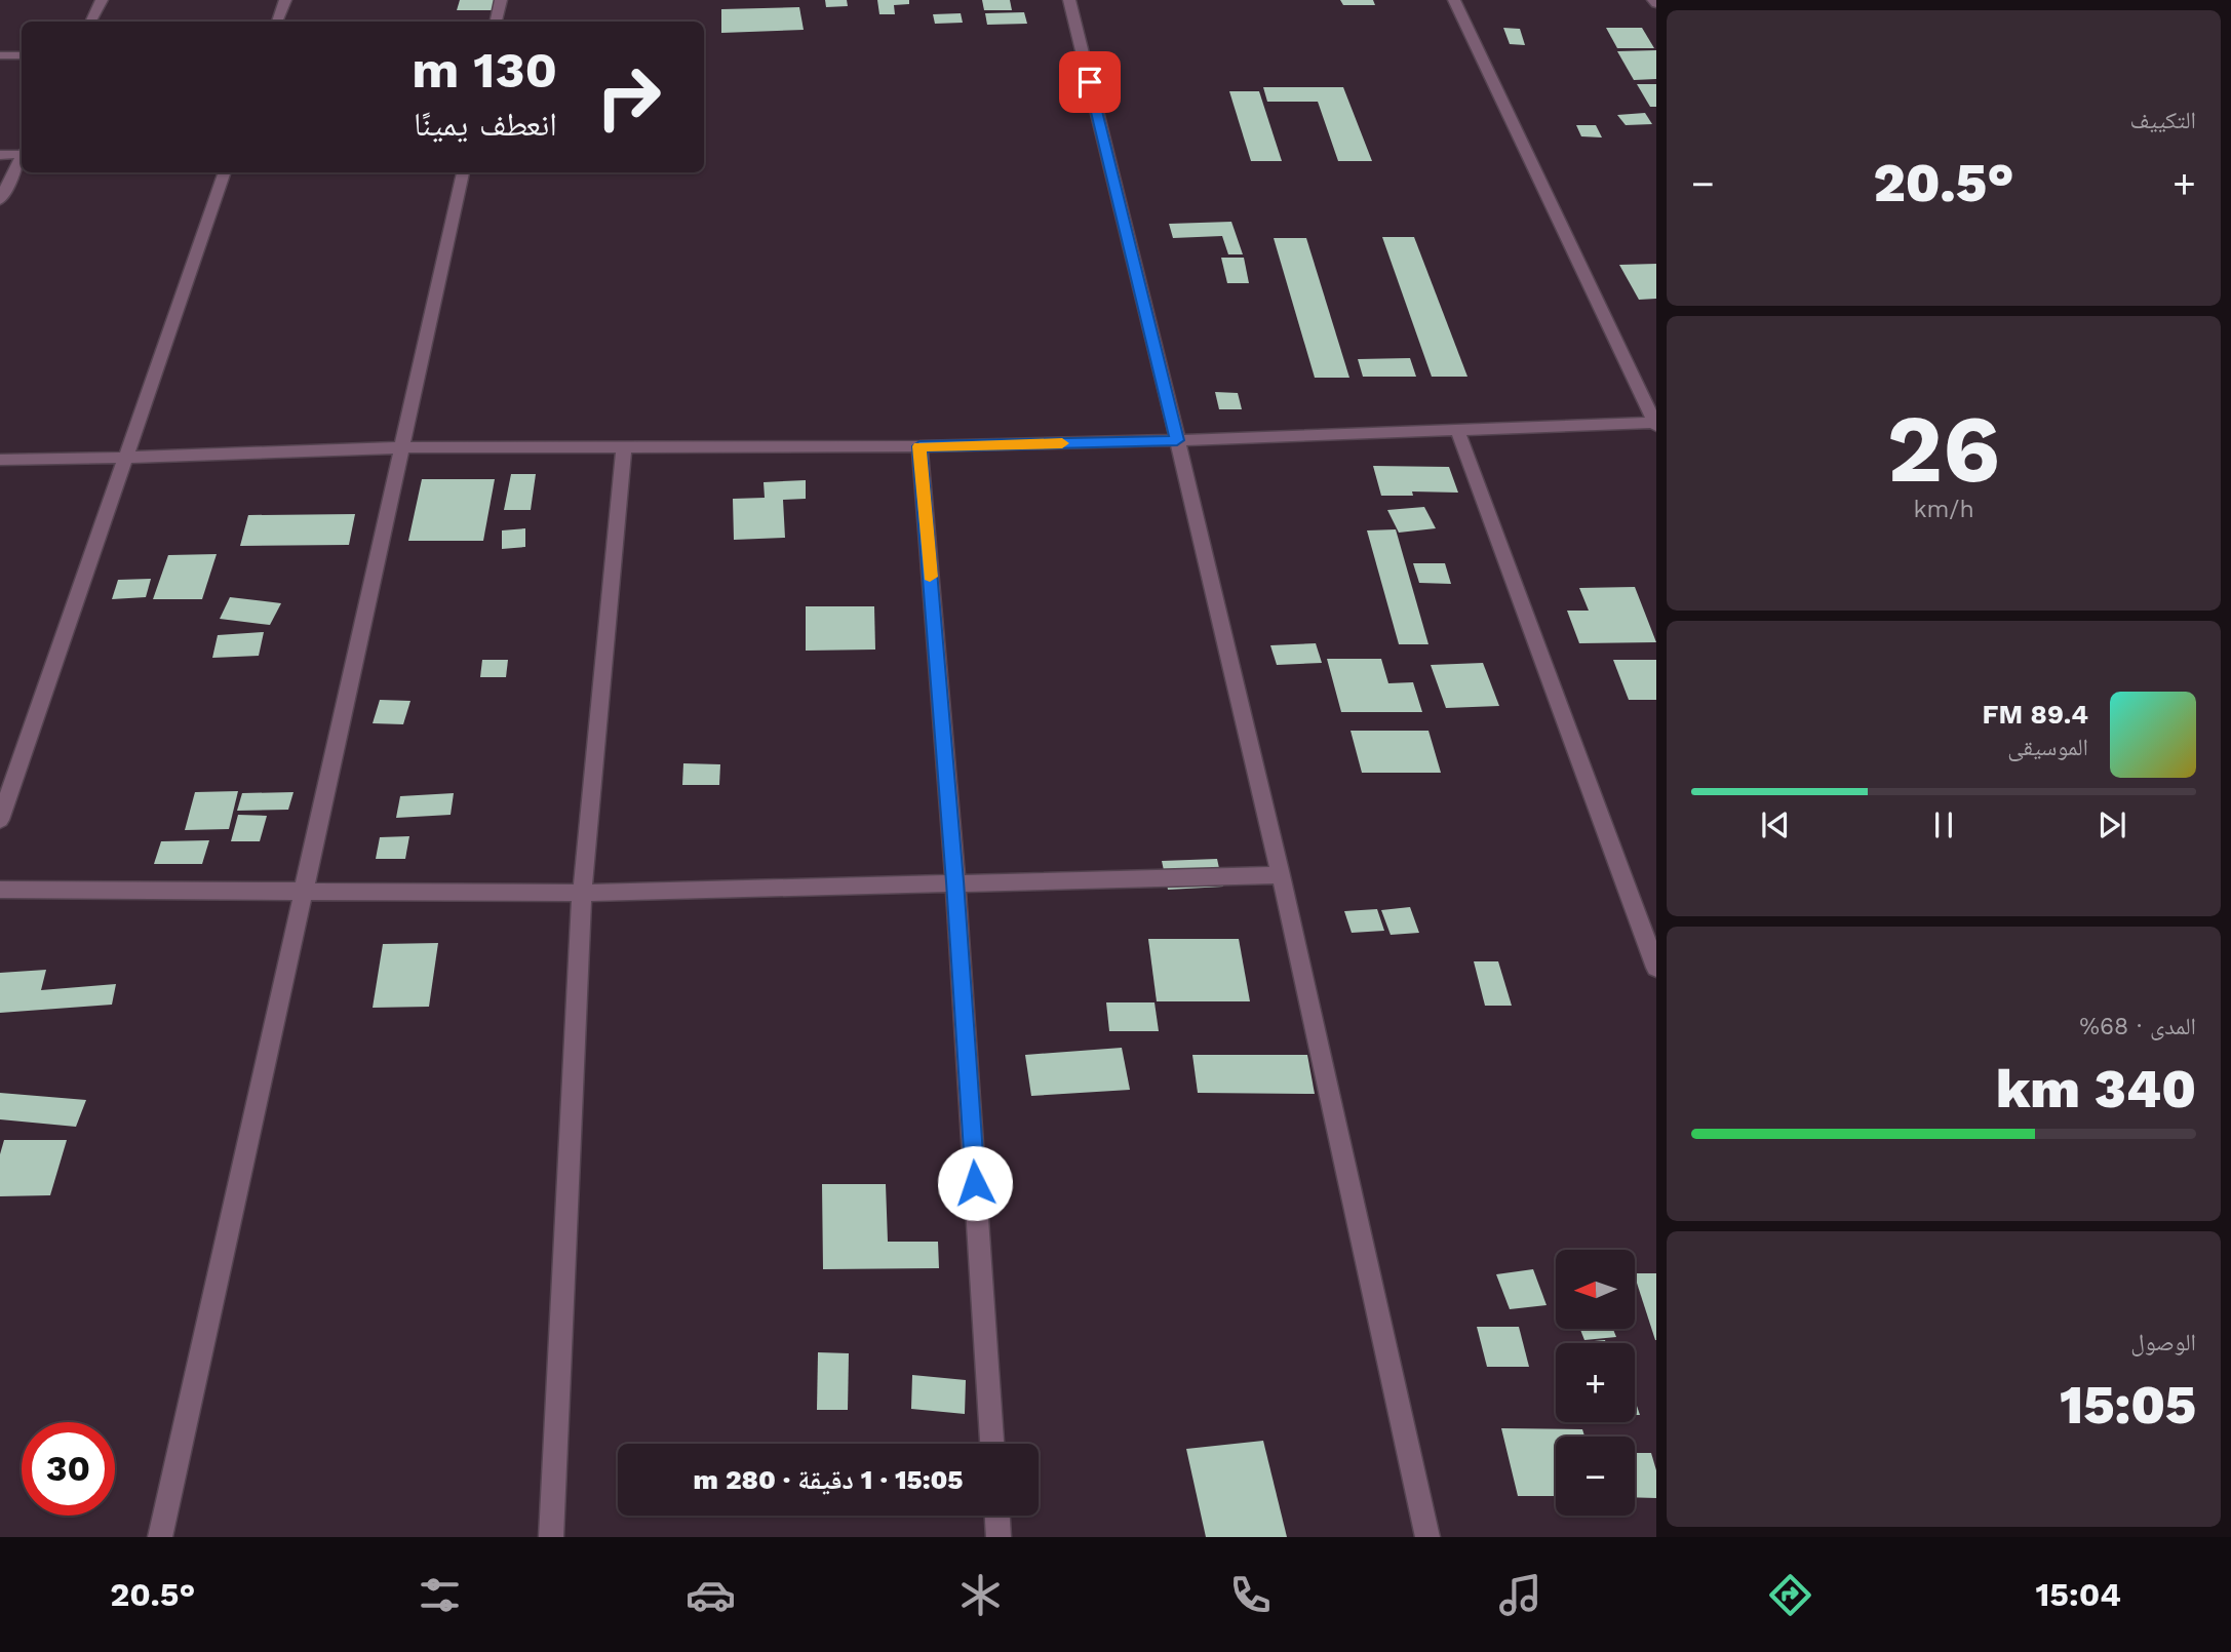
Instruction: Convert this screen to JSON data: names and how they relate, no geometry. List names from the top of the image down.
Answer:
{
  "north": "left",
  "page": {
    "tile": [
      "التكييف",
      ["26", "km/h"],
      ["المدى · 68%", "340 km"],
      ["الوصول", "15:05"]
    ],
    "turn": ["130 m", "انعطف يمينًا"],
    "heat": ["−", "20.5°", "+"],
    "song": ["89.4 FM", "الموسيقى"],
    "map_buttons": ["+", "−"],
    "limit": "30",
    "trip": "15:05 · 1 دقيقة · 280 m",
    "tabs": ["15:04", "20.5°"]
  }
}
